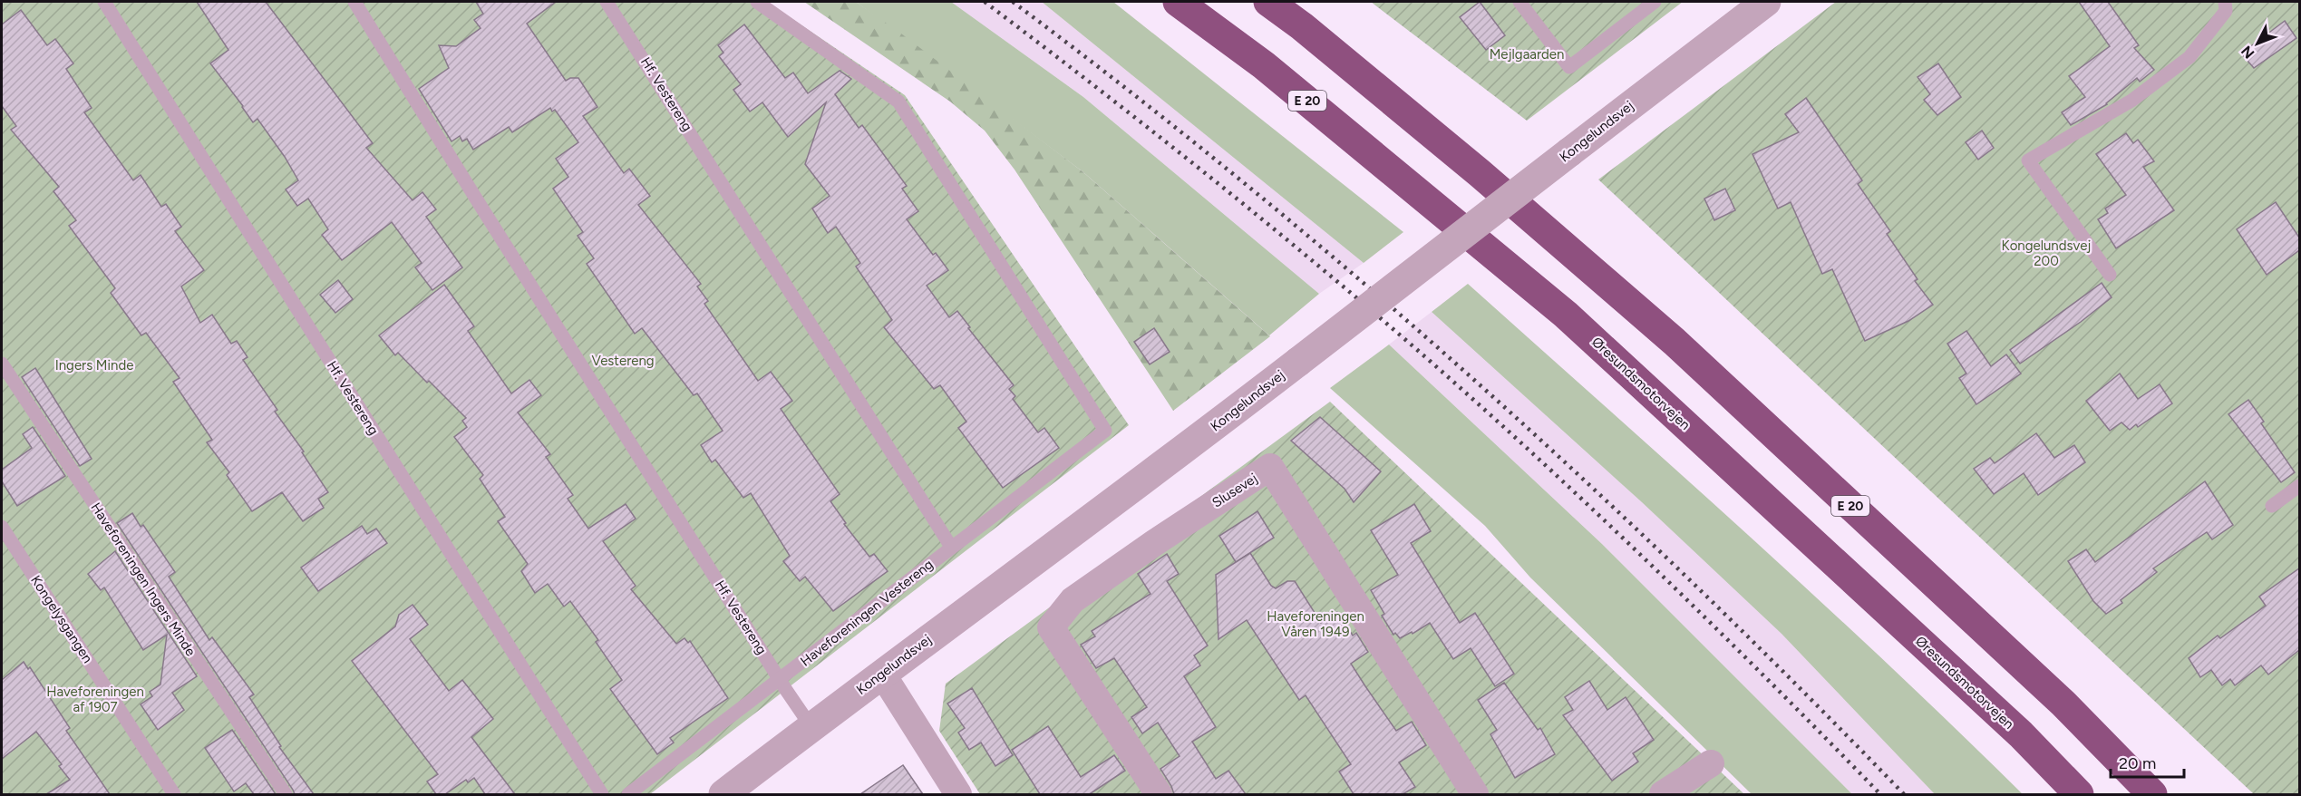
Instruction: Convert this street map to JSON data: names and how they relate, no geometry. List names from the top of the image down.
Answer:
{
  "streets": {
    "highway": ["E 20", "Øresundsmotorvejen"],
    "street": ["Kongelundsvej", "Slusevej"],
    "lane": [
      "Hf. Vestereng",
      "Haveforeningen Ingers Minde",
      "Haveforeningen Vestereng",
      "Kongelysgangen"
    ]
  },
  "crossings": [
    ["Hf. Vestereng", "Kongelundsvej"],
    ["Hf. Vestereng", "Haveforeningen Vestereng"]
  ],
  "parks": [
    "Mejlgaarden",
    "Kongelundsvej 200",
    "Vestereng",
    "Ingers Minde",
    "Haveforeningen Våren 1949",
    "Haveforeningen af 1907"
  ],
  "scale_bar": "20 m",
  "north": "bottom left"
}
